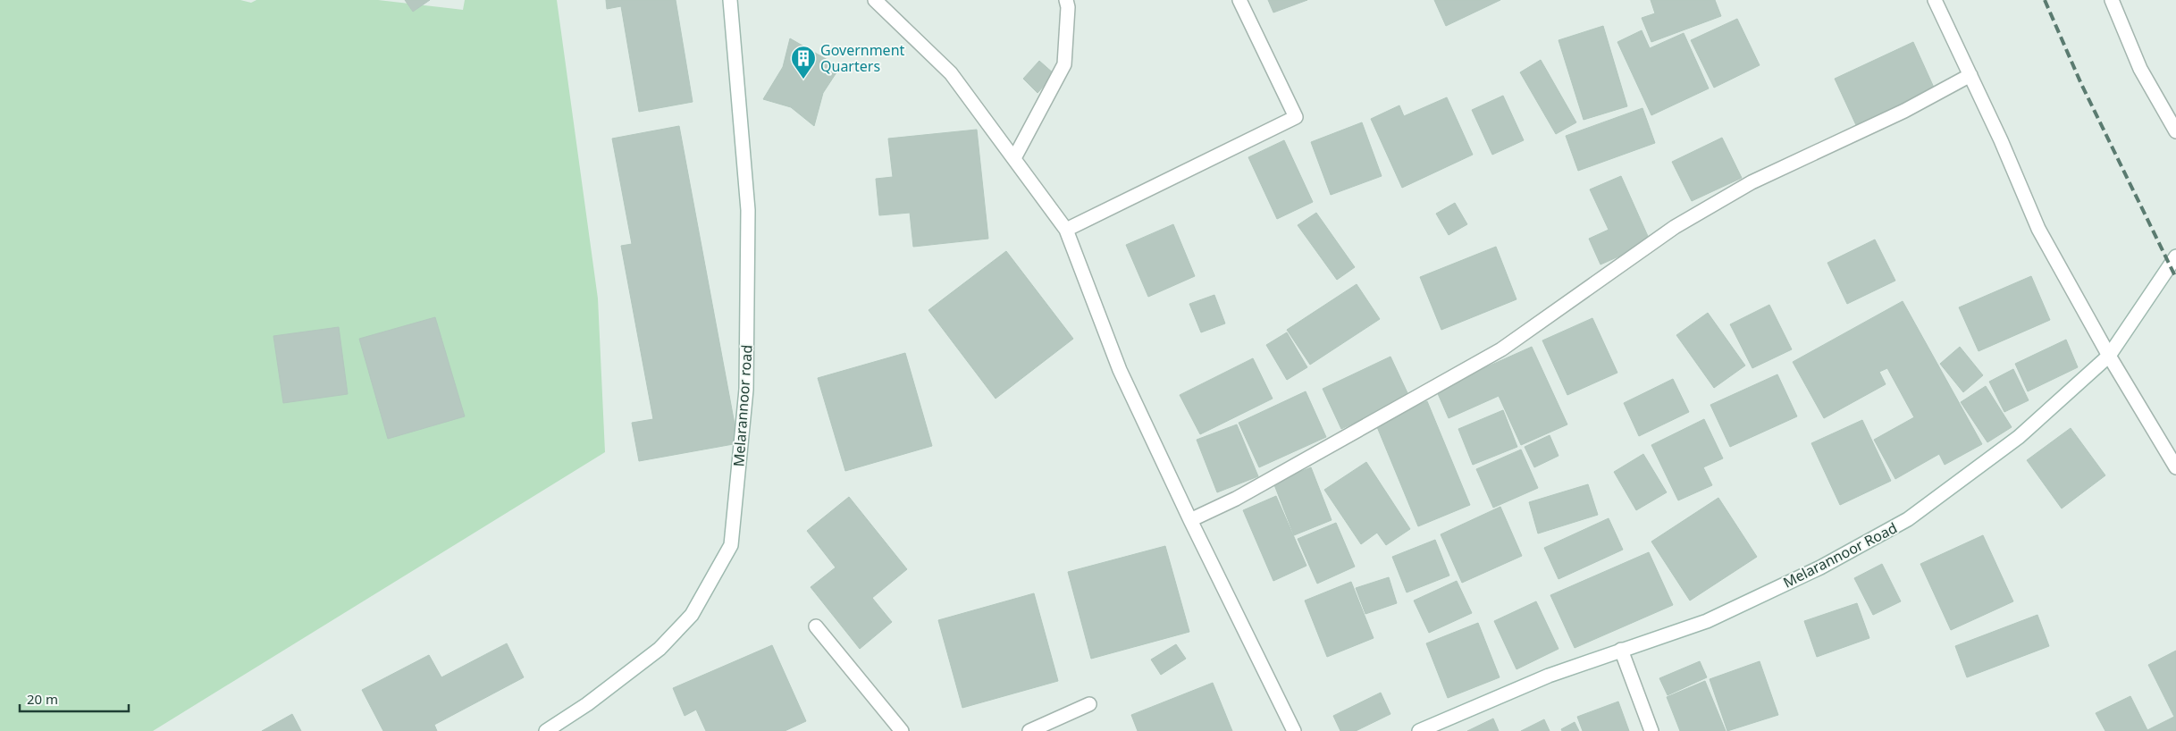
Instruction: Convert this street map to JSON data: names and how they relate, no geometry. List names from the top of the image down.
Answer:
{
  "streets": {
    "street": ["Melarannoor road", "Melarannoor Road"]
  },
  "places": {
    "building": ["Government Quarters"]
  },
  "scale_bar": "20 m"
}
